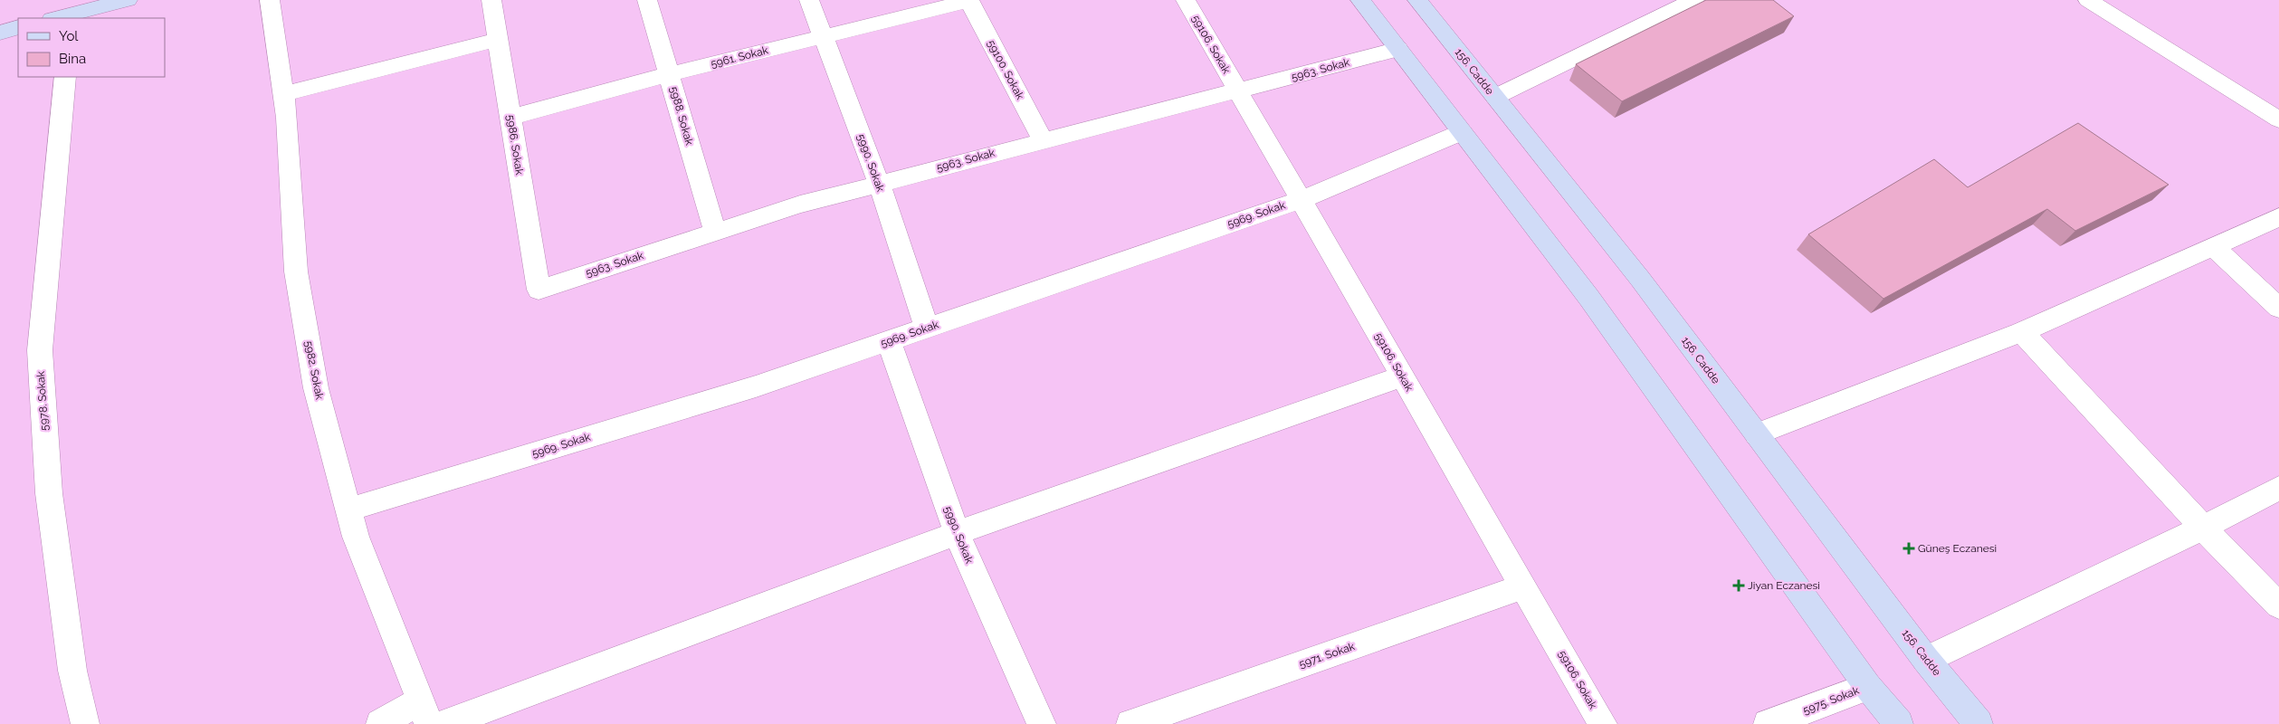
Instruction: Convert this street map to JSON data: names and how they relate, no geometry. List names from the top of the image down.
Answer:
{
  "streets": {
    "street": [
      "59106. Sokak",
      "5961. Sokak",
      "59100. Sokak",
      "5963. Sokak",
      "156. Cadde",
      "5988. Sokak",
      "5986. Sokak",
      "5990. Sokak",
      "5969. Sokak",
      "5982. Sokak",
      "5978. Sokak",
      "5971. Sokak",
      "5975. Sokak"
    ]
  },
  "crossings": [
    ["59106. Sokak", "5963. Sokak"],
    ["59106. Sokak", "5969. Sokak"],
    ["59106. Sokak", "5971. Sokak"],
    ["5961. Sokak", "59100. Sokak"],
    ["5961. Sokak", "5988. Sokak"],
    ["5961. Sokak", "5986. Sokak"],
    ["5961. Sokak", "5990. Sokak"],
    ["59100. Sokak", "5963. Sokak"],
    ["5963. Sokak", "5988. Sokak"],
    ["5963. Sokak", "5986. Sokak"],
    ["5963. Sokak", "5990. Sokak"],
    ["5990. Sokak", "5969. Sokak"],
    ["5969. Sokak", "5982. Sokak"]
  ],
  "places": {
    "health": ["Güneş Eczanesi", "Jiyan Eczanesi"]
  },
  "legend": ["Yol", "Bina"]
}
